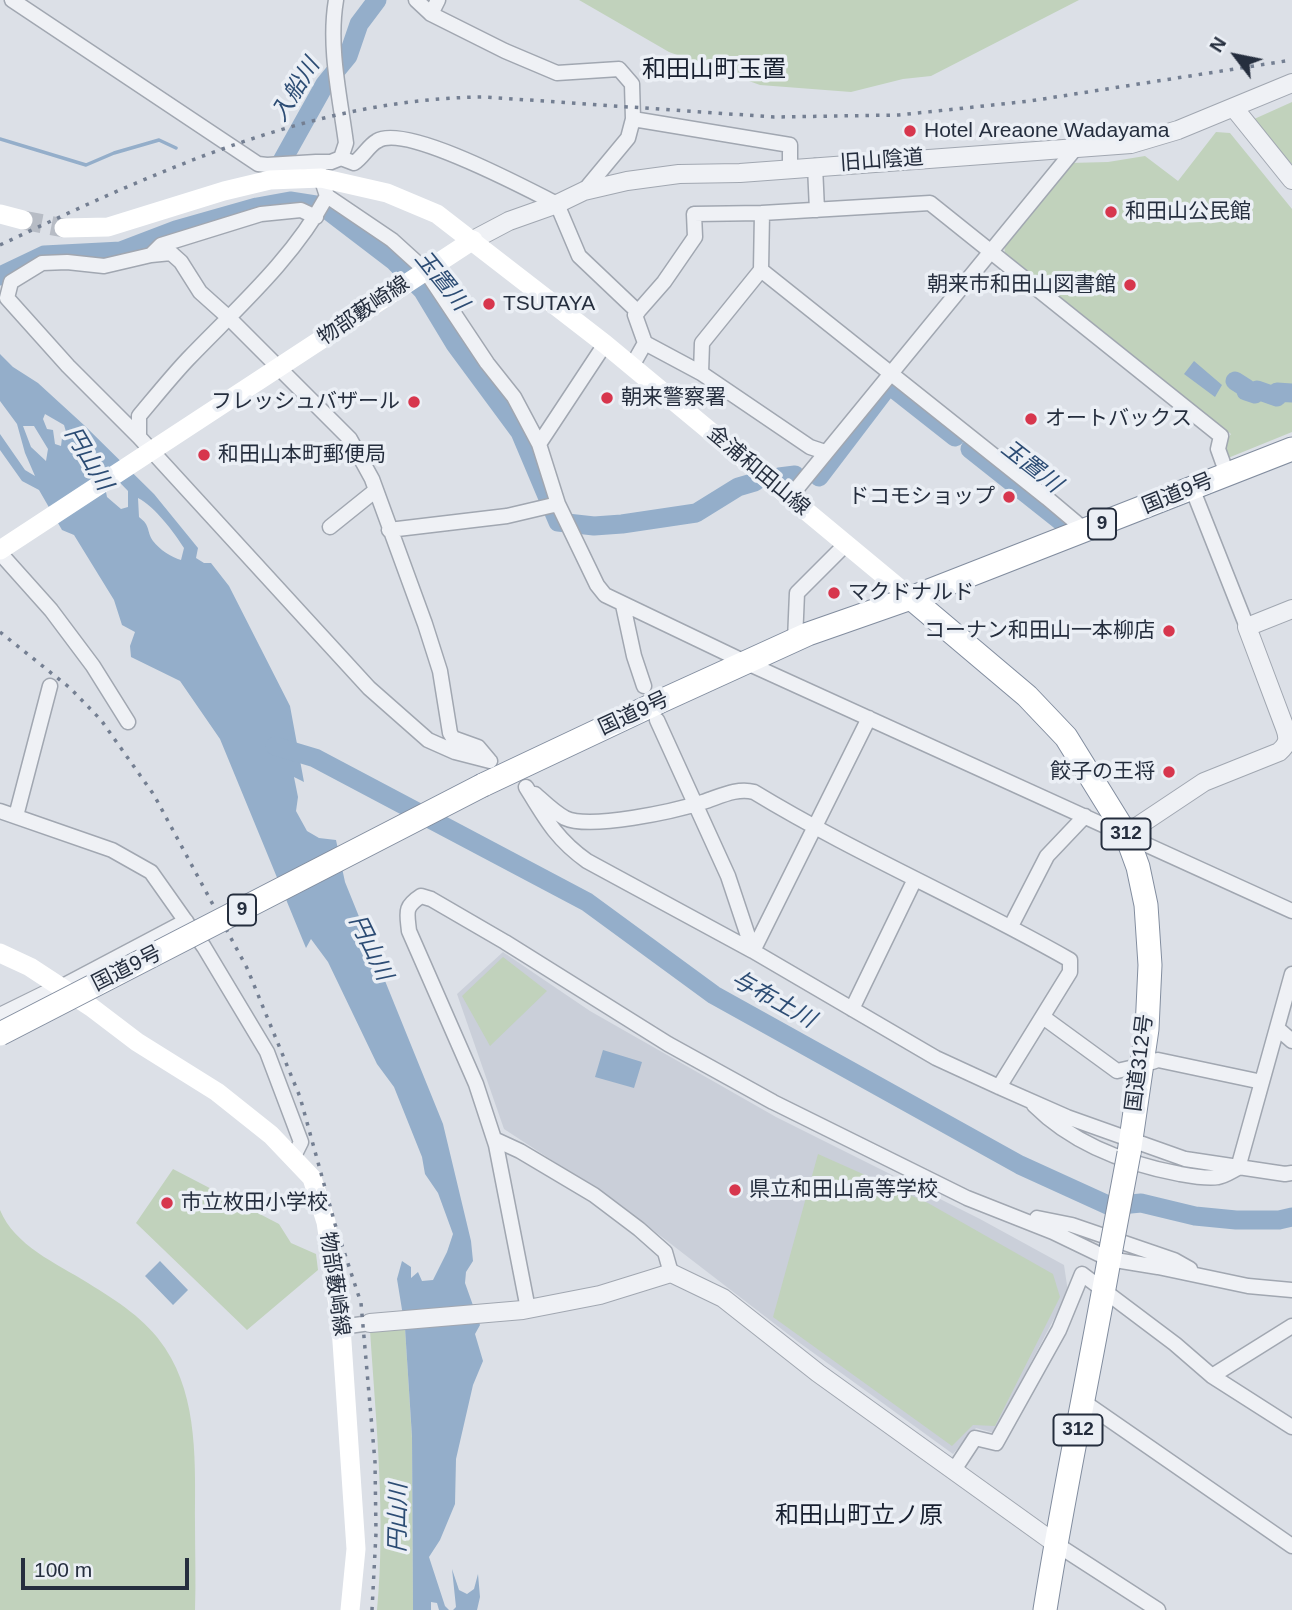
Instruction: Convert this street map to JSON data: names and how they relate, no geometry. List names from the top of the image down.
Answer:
{
  "streets": {
    "highway": [
      "国道9号",
      "9",
      "312",
      "国道312号"
    ],
    "main road": ["物部藪崎線", "金浦和田山線"],
    "street": ["旧山陰道"]
  },
  "crossings": [
    ["旧山陰道", "物部藪崎線"],
    ["旧山陰道", "金浦和田山線"],
    ["物部藪崎線", "金浦和田山線"],
    ["金浦和田山線", "国道9号"],
    ["金浦和田山線", "国道312号"],
    ["国道9号", "国道312号"]
  ],
  "districts": ["和田山町玉置", "和田山町立ノ原"],
  "water": [
    "入船川",
    "玉置川",
    "円山川",
    "与布土川"
  ],
  "places": [
    "Hotel Areaone Wadayama",
    "和田山公民館",
    "朝来市和田山図書館",
    "TSUTAYA",
    "朝来警察署",
    "フレッシュバザール",
    "オートバックス",
    "和田山本町郵便局",
    "ドコモショップ",
    "マクドナルド",
    "コーナン和田山一本柳店",
    "餃子の王将",
    "県立和田山高等学校",
    "市立枚田小学校"
  ],
  "scale_bar": "100 m",
  "north": "top left"
}
